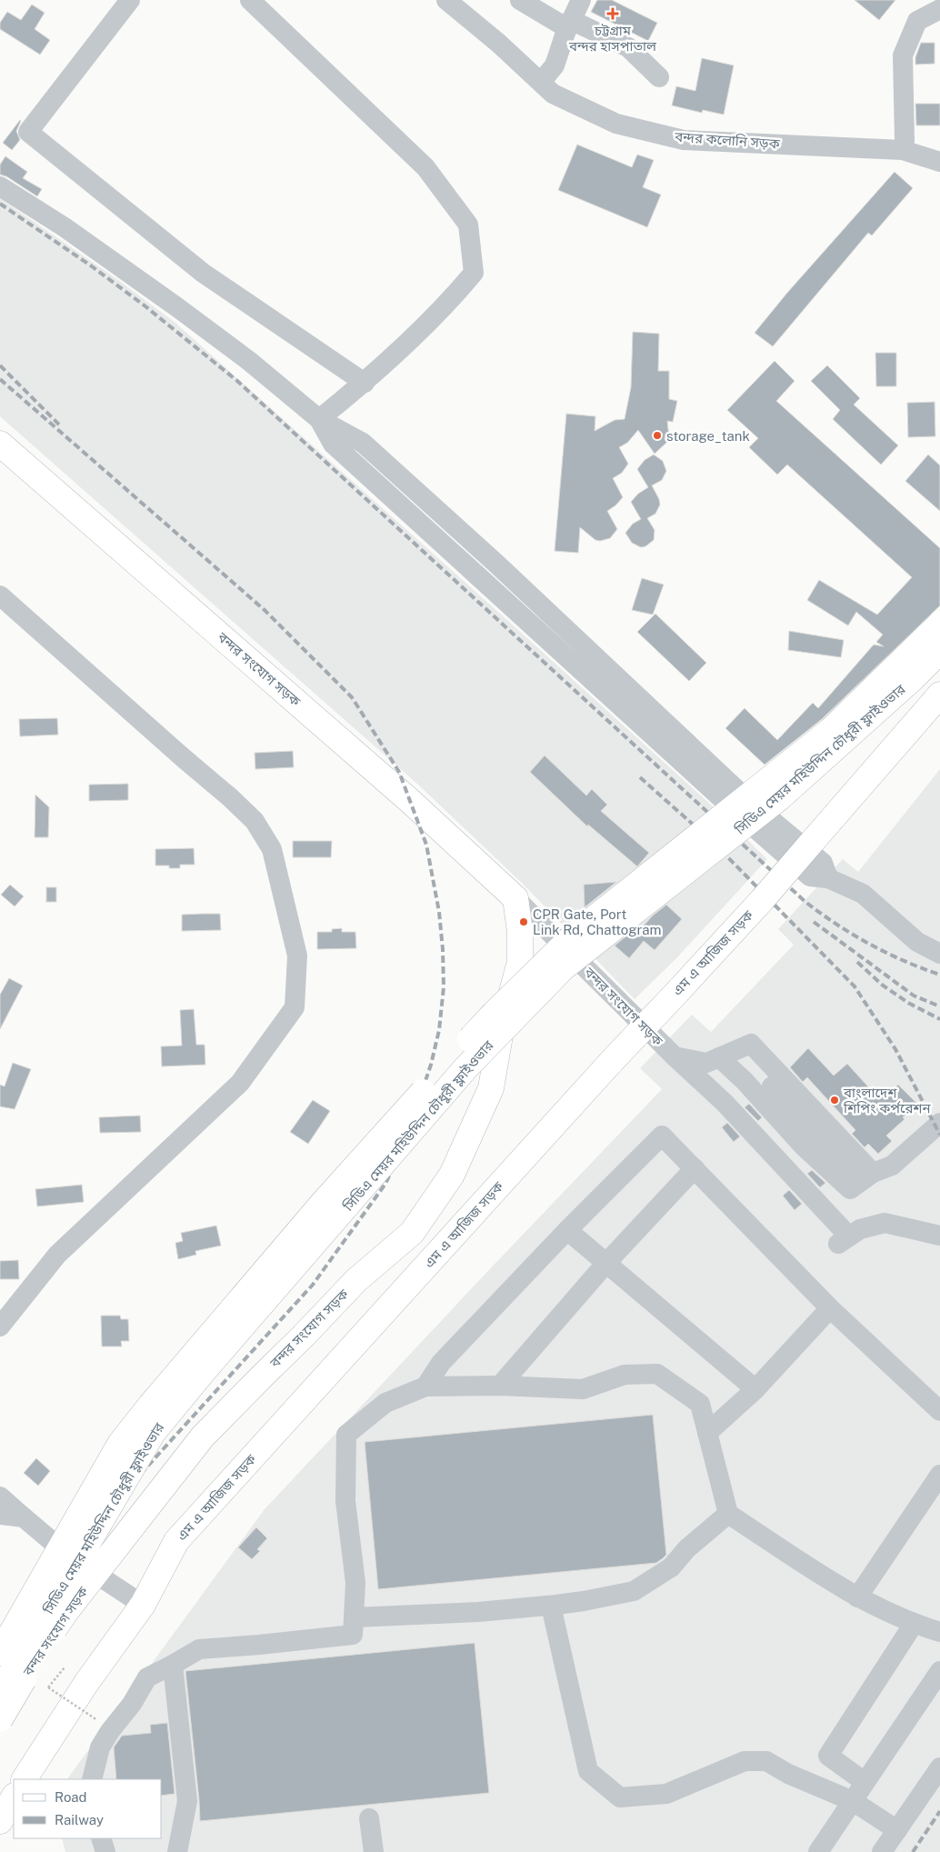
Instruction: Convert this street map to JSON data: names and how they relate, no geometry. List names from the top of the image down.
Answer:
{
  "streets": {
    "main road": ["বন্দর সংযোগ সড়ক", "সিডিএ মেয়র মহিউদ্দিন চৌধুরী ফ্লাইওভার", "এম এ আজিজ সড়ক"],
    "street": ["বন্দর কলোনি সড়ক"]
  },
  "places": {
    "health": ["চট্টগ্রাম বন্দর হাসপাতাল"],
    "other": ["storage_tank", "CPR Gate, Port Link Rd, Chattogram", "বাংলাদেশ শিপিং কর্পরেশন"]
  },
  "legend": ["Road", "Railway"]
}
